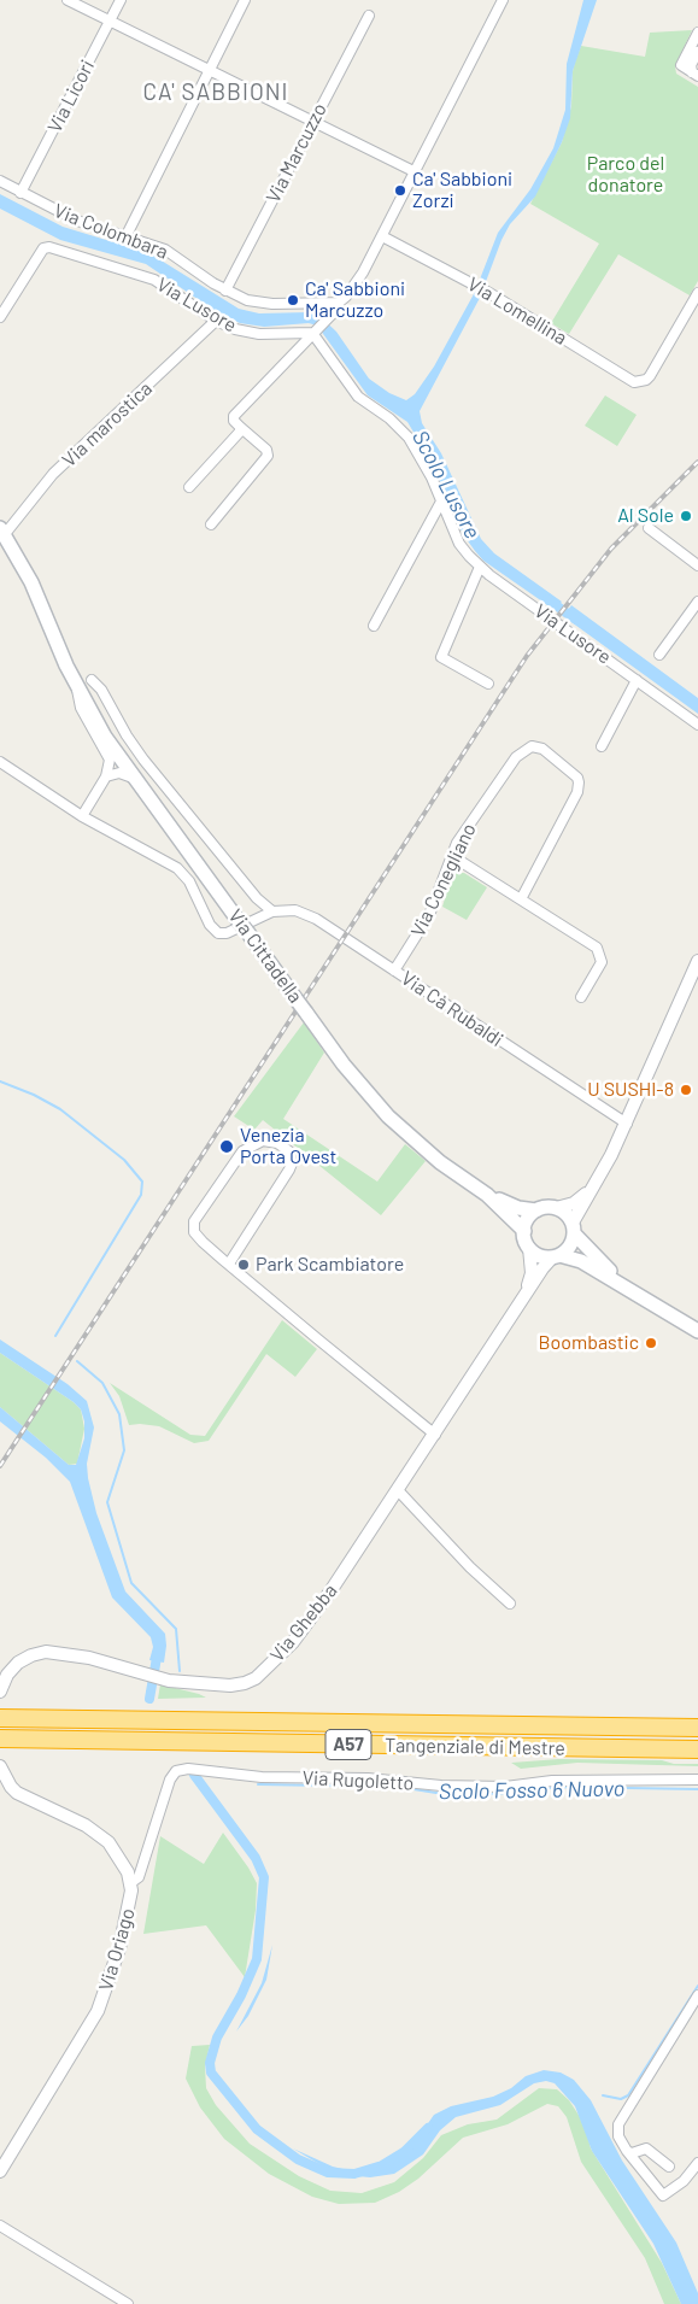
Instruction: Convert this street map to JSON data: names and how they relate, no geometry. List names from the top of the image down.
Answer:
{
  "streets": {
    "highway": ["A57", "Tangenziale di Mestre"],
    "main road": ["Via Cittadella"],
    "street": [
      "Via Licori",
      "Via Marcuzzo",
      "Via Colombara",
      "Via Lusore",
      "Via Lomellina",
      "Via marostica",
      "Via Conegliano",
      "Via Cà Rubaldi",
      "Via Ghebba",
      "Via Rugoletto",
      "Via Oriago"
    ]
  },
  "crossings": [
    ["Via Licori", "Via Colombara"],
    ["Via Marcuzzo", "Via Colombara"],
    ["Via Lusore", "Via marostica"],
    ["Via marostica", "Via Cittadella"],
    ["Via Conegliano", "Via Cà Rubaldi"],
    ["Via Cittadella", "Via Ghebba"],
    ["A57", "Tangenziale di Mestre"],
    ["Via Rugoletto", "Via Oriago"]
  ],
  "districts": ["CA' SABBIONI"],
  "water": ["Scolo Lusore", "Scolo Fosso 6 Nuovo"],
  "parks": ["Parco del donatore"],
  "places": [
    "Ca' Sabbioni Zorzi",
    "Ca' Sabbioni Marcuzzo",
    "Al Sole",
    "U SUSHI-8",
    "Venezia Porta Ovest",
    "Park Scambiatore",
    "Boombastic"
  ]
}
